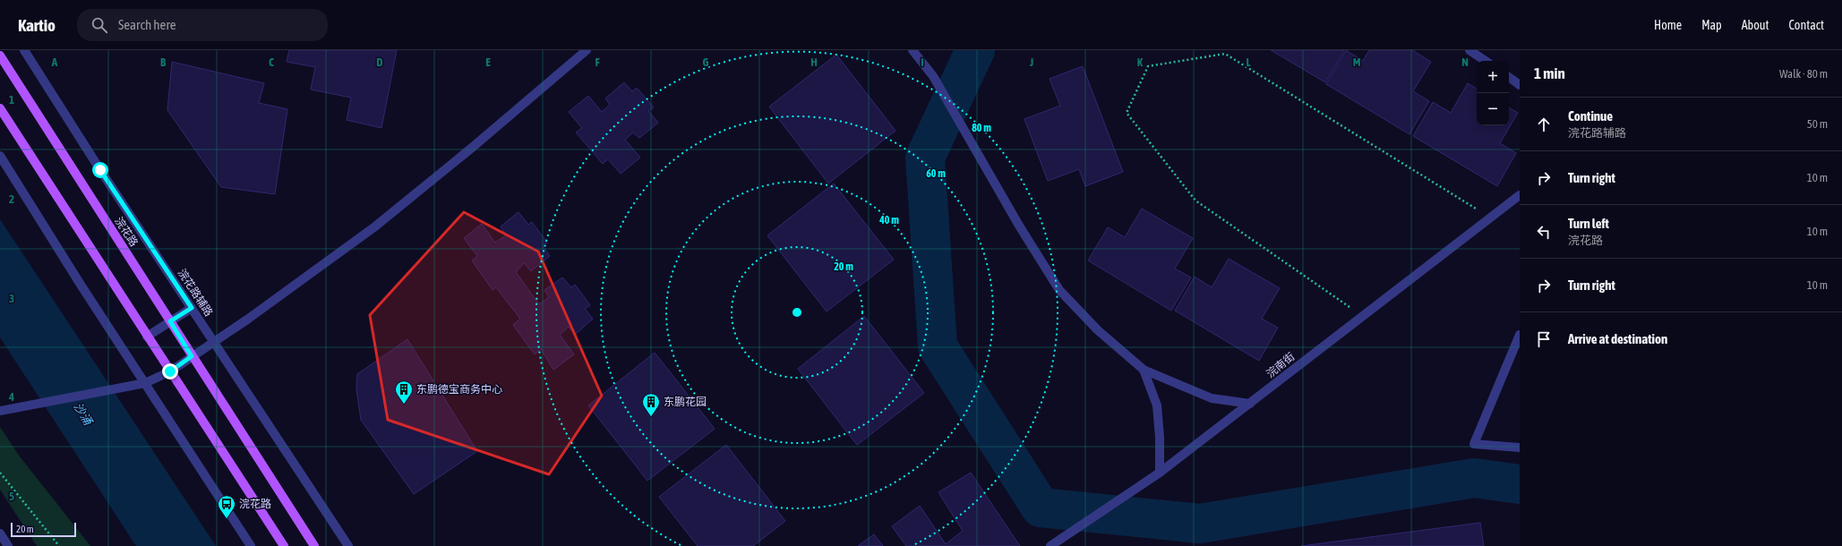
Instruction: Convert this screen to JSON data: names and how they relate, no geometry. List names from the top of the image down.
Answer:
{
  "streets": {
    "main road": ["浣花路"],
    "street": ["浣花路辅路", "浣南街"]
  },
  "water": ["沙涌"],
  "places": {
    "building": ["东鹏德宝商务中心", "东鹏花园"],
    "bus stop": ["浣花路"]
  },
  "scale_bar": "20 m",
  "page": {
    "header": "Kartio",
    "search": "Search here",
    "nav": [
      "Home",
      "Map",
      "About",
      "Contact"
    ],
    "heading": ["1 min", "Walk · 80 m"],
    "map_buttons": ["+", "−"],
    "list": [
      ["Continue", "浣花路辅路", "50 m"],
      ["Turn right", "10 m"],
      ["Turn left", "浣花路", "10 m"],
      ["Turn right", "10 m"],
      "Arrive at destination"
    ],
    "scale": "20 m"
  },
  "grid": {
    "columns": [
      "A",
      "B",
      "C",
      "D",
      "E",
      "F",
      "G",
      "H",
      "I",
      "J",
      "K",
      "L",
      "M",
      "N"
    ],
    "rows": [
      "1",
      "2",
      "3",
      "4",
      "5"
    ]
  },
  "rings": [
    "80 m",
    "60 m",
    "40 m",
    "20 m"
  ]
}
